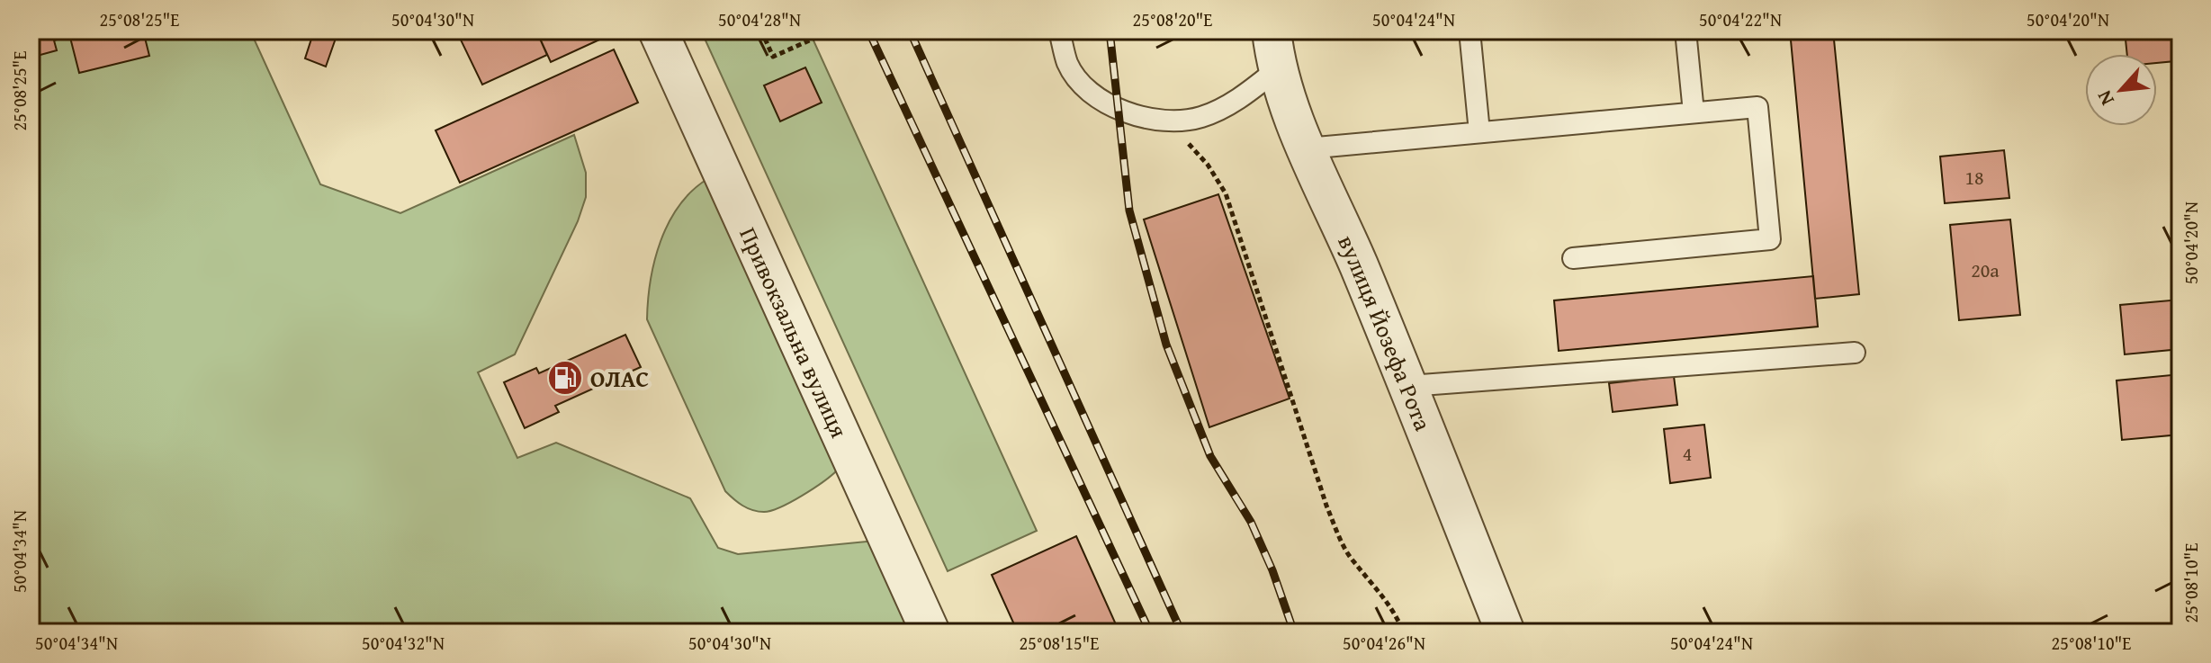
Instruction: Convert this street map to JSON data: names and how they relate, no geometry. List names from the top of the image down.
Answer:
{
  "streets": {
    "street": ["Привокзальна вулиця", "вулиця Йозефа Рота"]
  },
  "places": {
    "fuel station": ["ОЛАС"]
  },
  "house_numbers": ["18", "20а", "4"],
  "north": "bottom left",
  "coordinates": [
    "25°08'25\"E",
    "50°04'30\"N",
    "50°04'28\"N",
    "25°08'20\"E",
    "50°04'24\"N",
    "50°04'22\"N",
    "50°04'20\"N",
    "50°04'34\"N",
    "25°08'10\"E",
    "50°04'32\"N",
    "25°08'15\"E",
    "50°04'26\"N"
  ]
}
